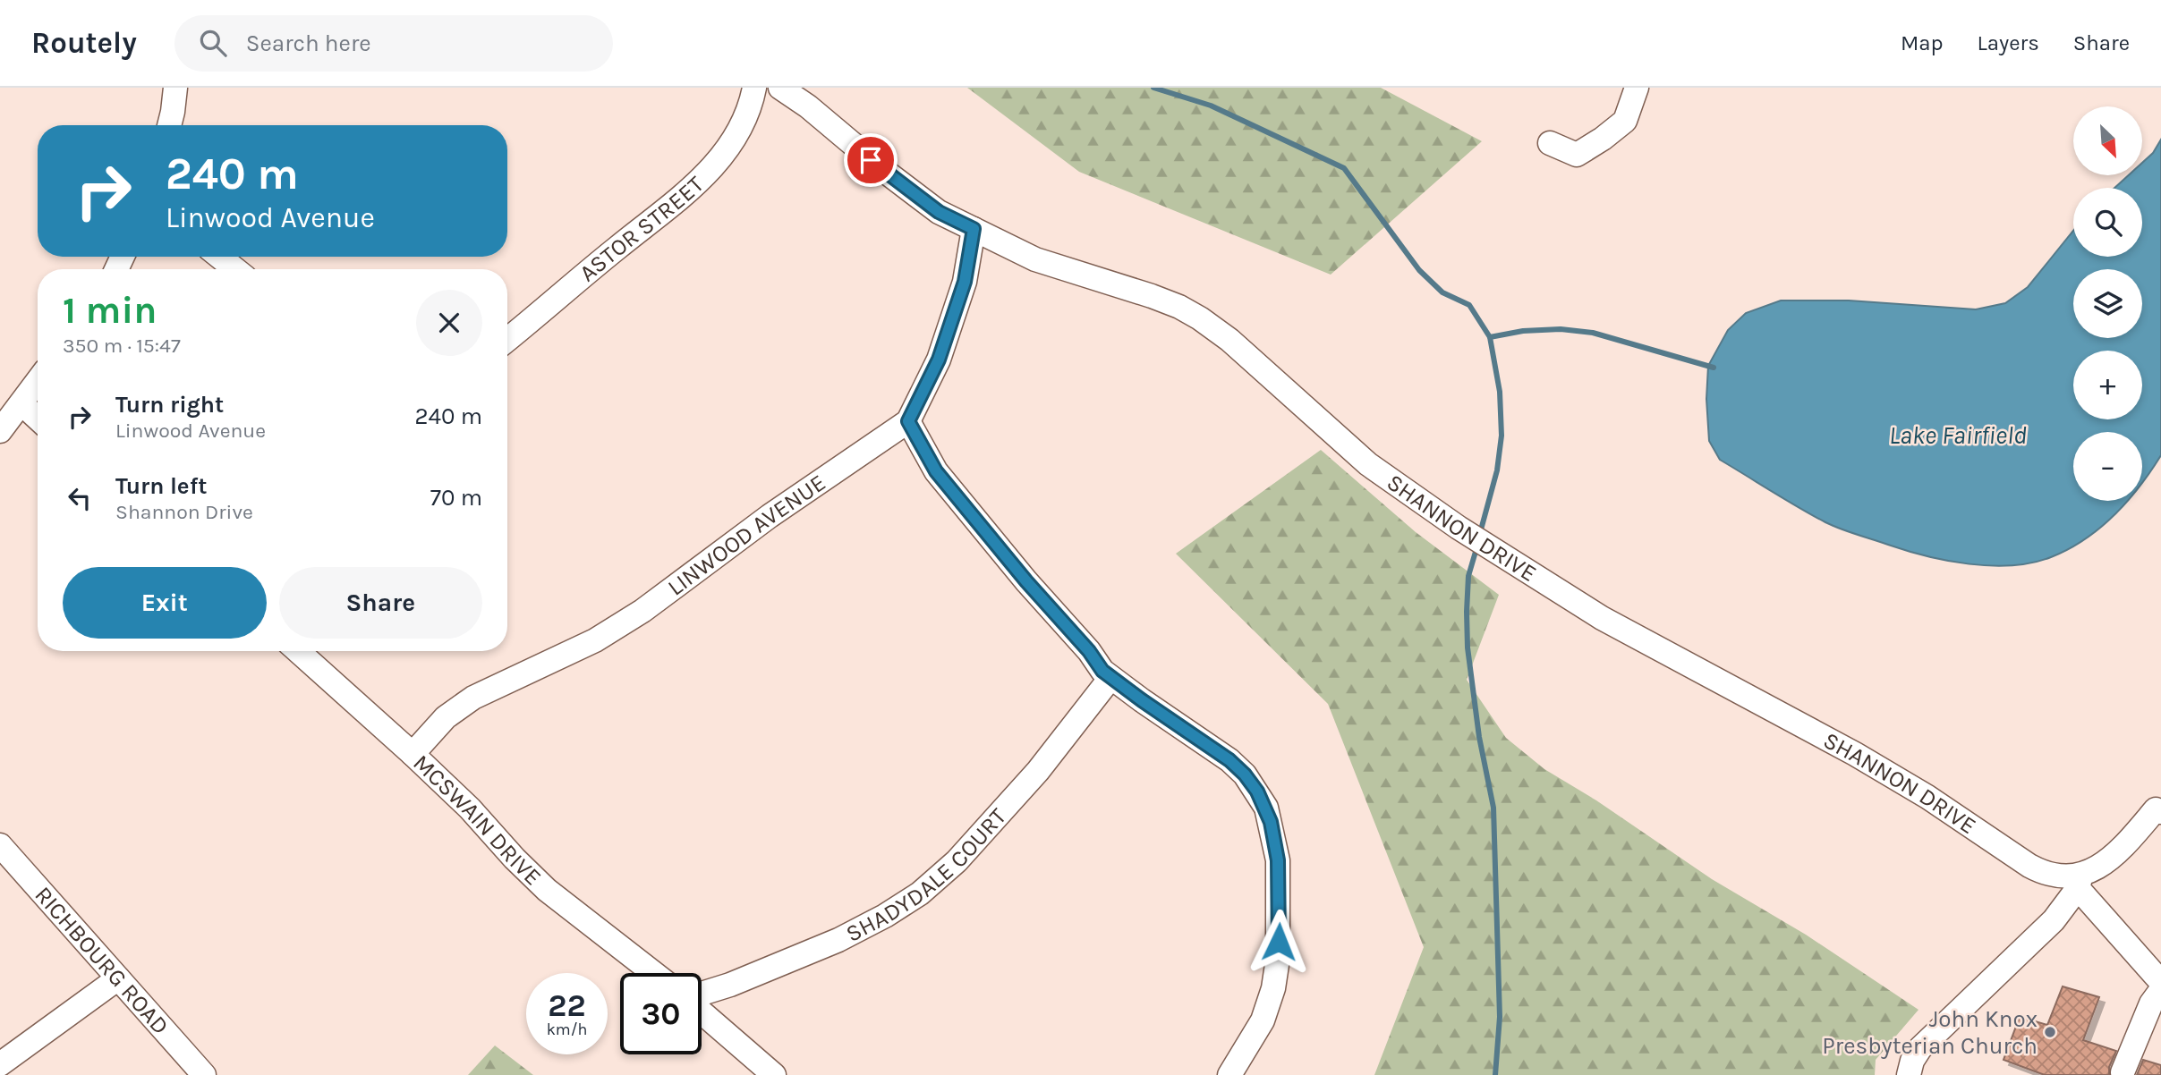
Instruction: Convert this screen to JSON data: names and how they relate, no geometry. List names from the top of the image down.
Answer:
{
  "streets": {
    "street": [
      "ASTOR STREET",
      "SHANNON DRIVE",
      "LINWOOD AVENUE",
      "MCSWAIN DRIVE",
      "SHADYDALE COURT",
      "RICHBOURG ROAD"
    ]
  },
  "crossings": [
    ["SHANNON DRIVE", "LINWOOD AVENUE"],
    ["LINWOOD AVENUE", "MCSWAIN DRIVE"]
  ],
  "water": ["Lake Fairfield"],
  "places": ["John Knox Presbyterian Church"],
  "north": "bottom right",
  "page": {
    "header": "Routely",
    "search": "Search here",
    "nav": ["Map", "Layers", "Share"],
    "map_buttons": ["+", "−"],
    "turn": ["240 m", "Linwood Avenue"],
    "heading": ["1 min", "350 m · 15:47"],
    "list": [
      {
        "name": "Turn right",
        "note": "Linwood Avenue",
        "value": "240 m"
      },
      {
        "name": "Turn left",
        "note": "Shannon Drive",
        "value": "70 m"
      }
    ],
    "buttons": ["Exit", "Share"],
    "speed": "22 km/h",
    "limit": "30"
  }
}
